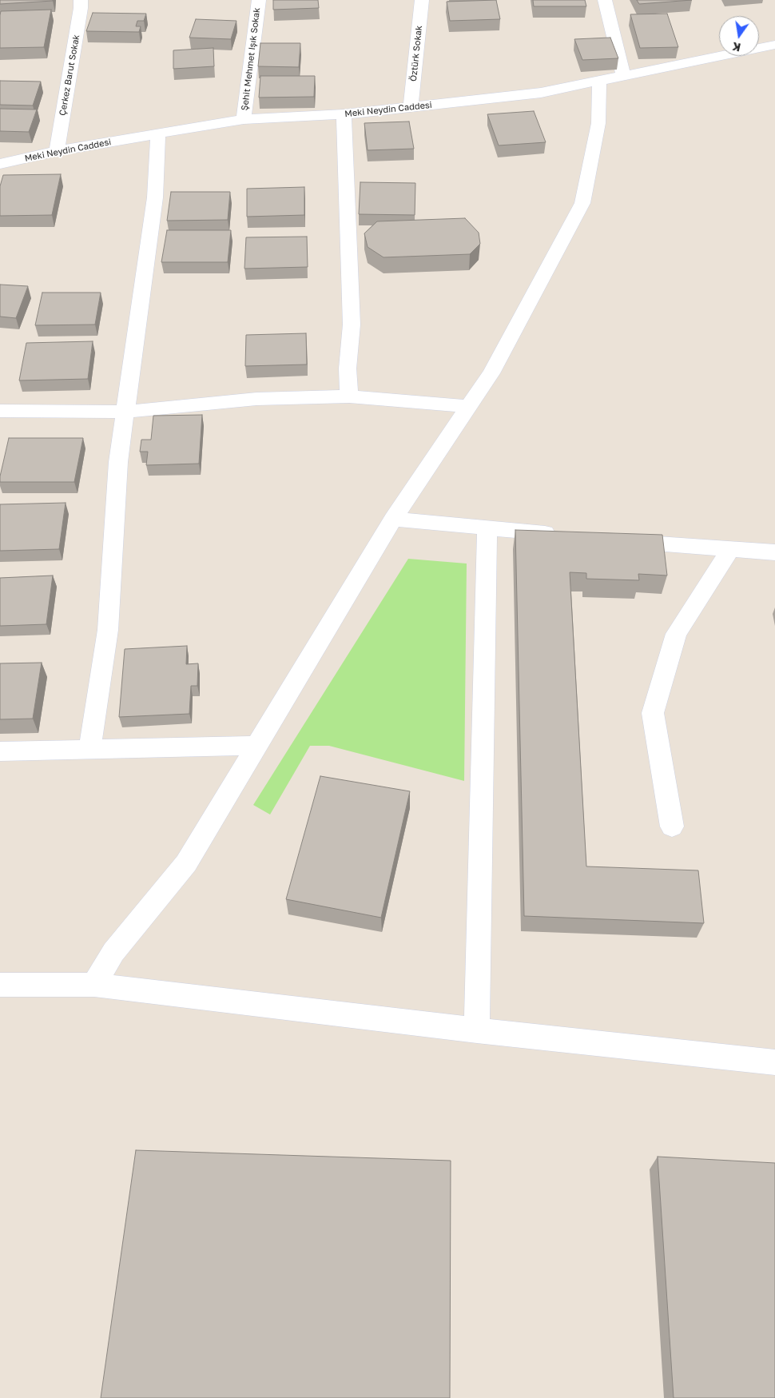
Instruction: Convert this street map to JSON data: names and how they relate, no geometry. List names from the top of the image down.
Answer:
{
  "streets": {
    "street": [
      "Öztürk Sokak",
      "Şehit Mehmet Işık Sokak",
      "Çerkez Barut Sokak",
      "Meki Neydin Caddesi"
    ]
  },
  "crossings": [
    ["Öztürk Sokak", "Meki Neydin Caddesi"],
    ["Şehit Mehmet Işık Sokak", "Meki Neydin Caddesi"],
    ["Çerkez Barut Sokak", "Meki Neydin Caddesi"]
  ],
  "north": "bottom"
}
